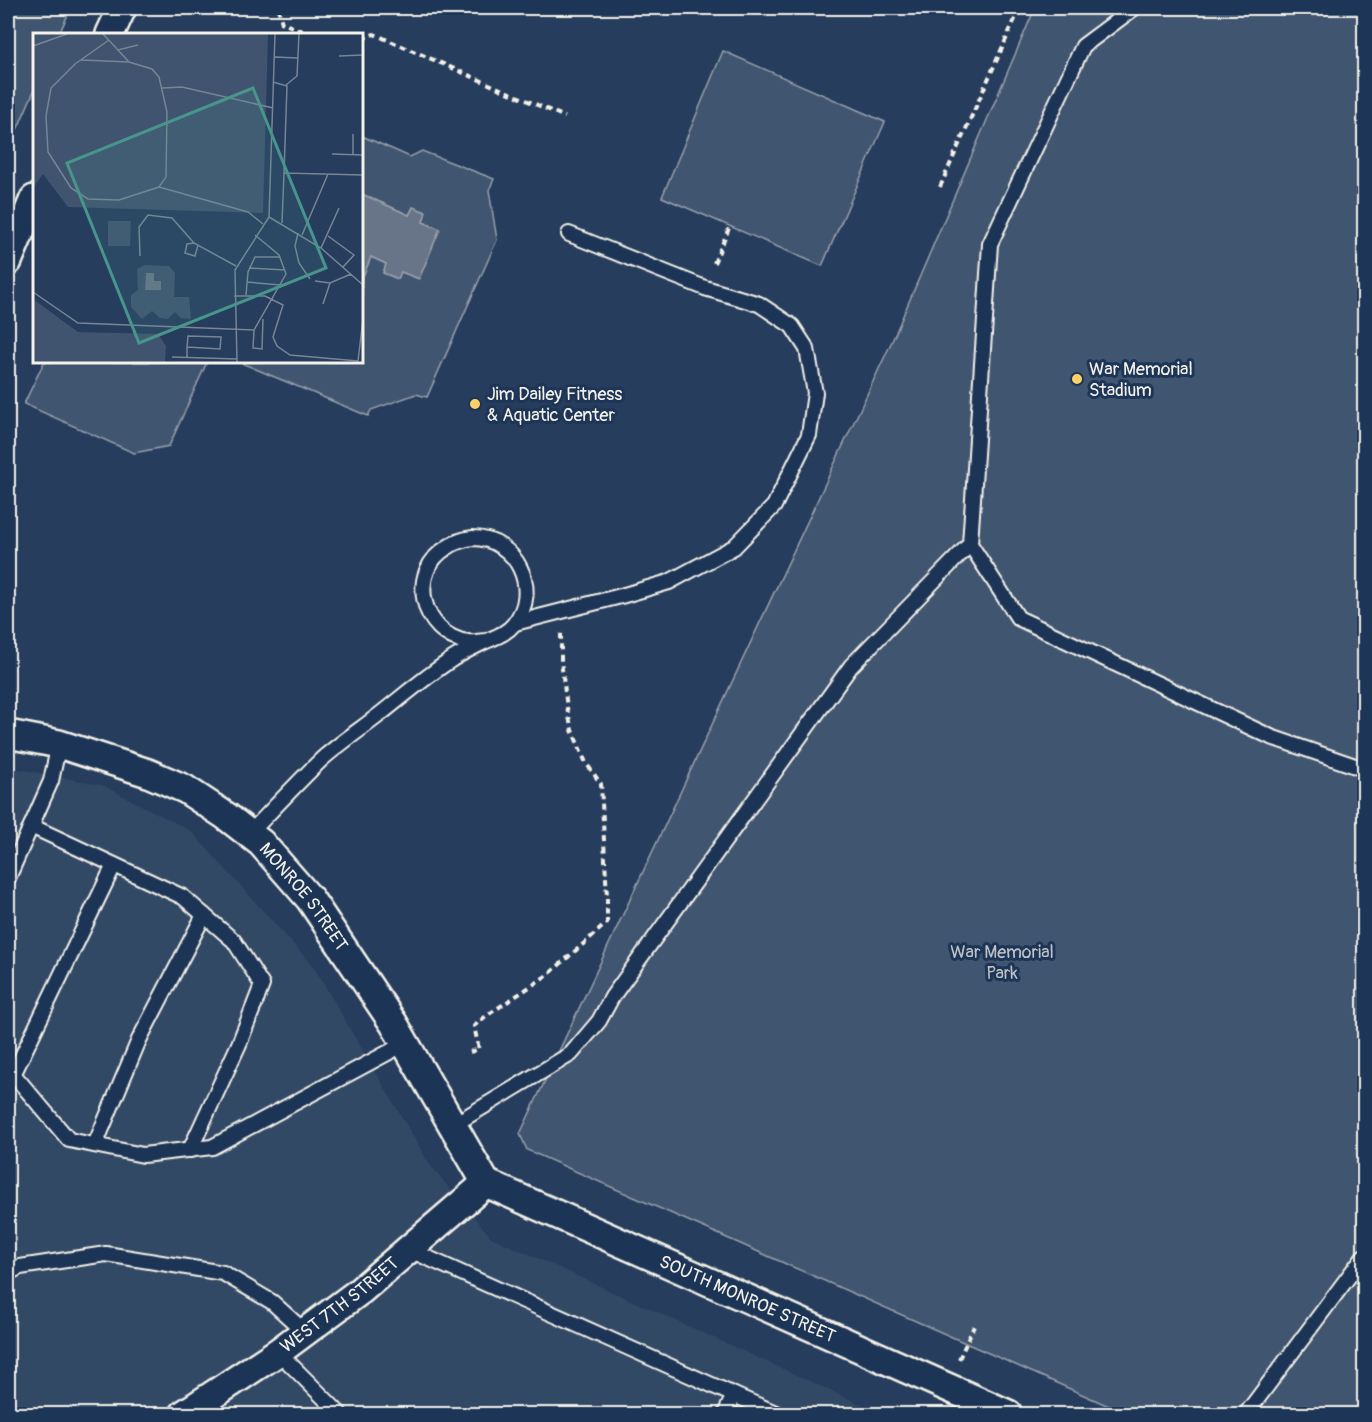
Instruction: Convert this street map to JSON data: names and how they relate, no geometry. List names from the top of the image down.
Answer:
{
  "streets": {
    "street": ["MONROE STREET", "SOUTH MONROE STREET", "WEST 7TH STREET"]
  },
  "crossings": [
    ["MONROE STREET", "SOUTH MONROE STREET"],
    ["MONROE STREET", "WEST 7TH STREET"],
    ["SOUTH MONROE STREET", "WEST 7TH STREET"]
  ],
  "parks": ["War Memorial Park"],
  "places": ["War Memorial Stadium", "Jim Dailey Fitness & Aquatic Center"]
}
